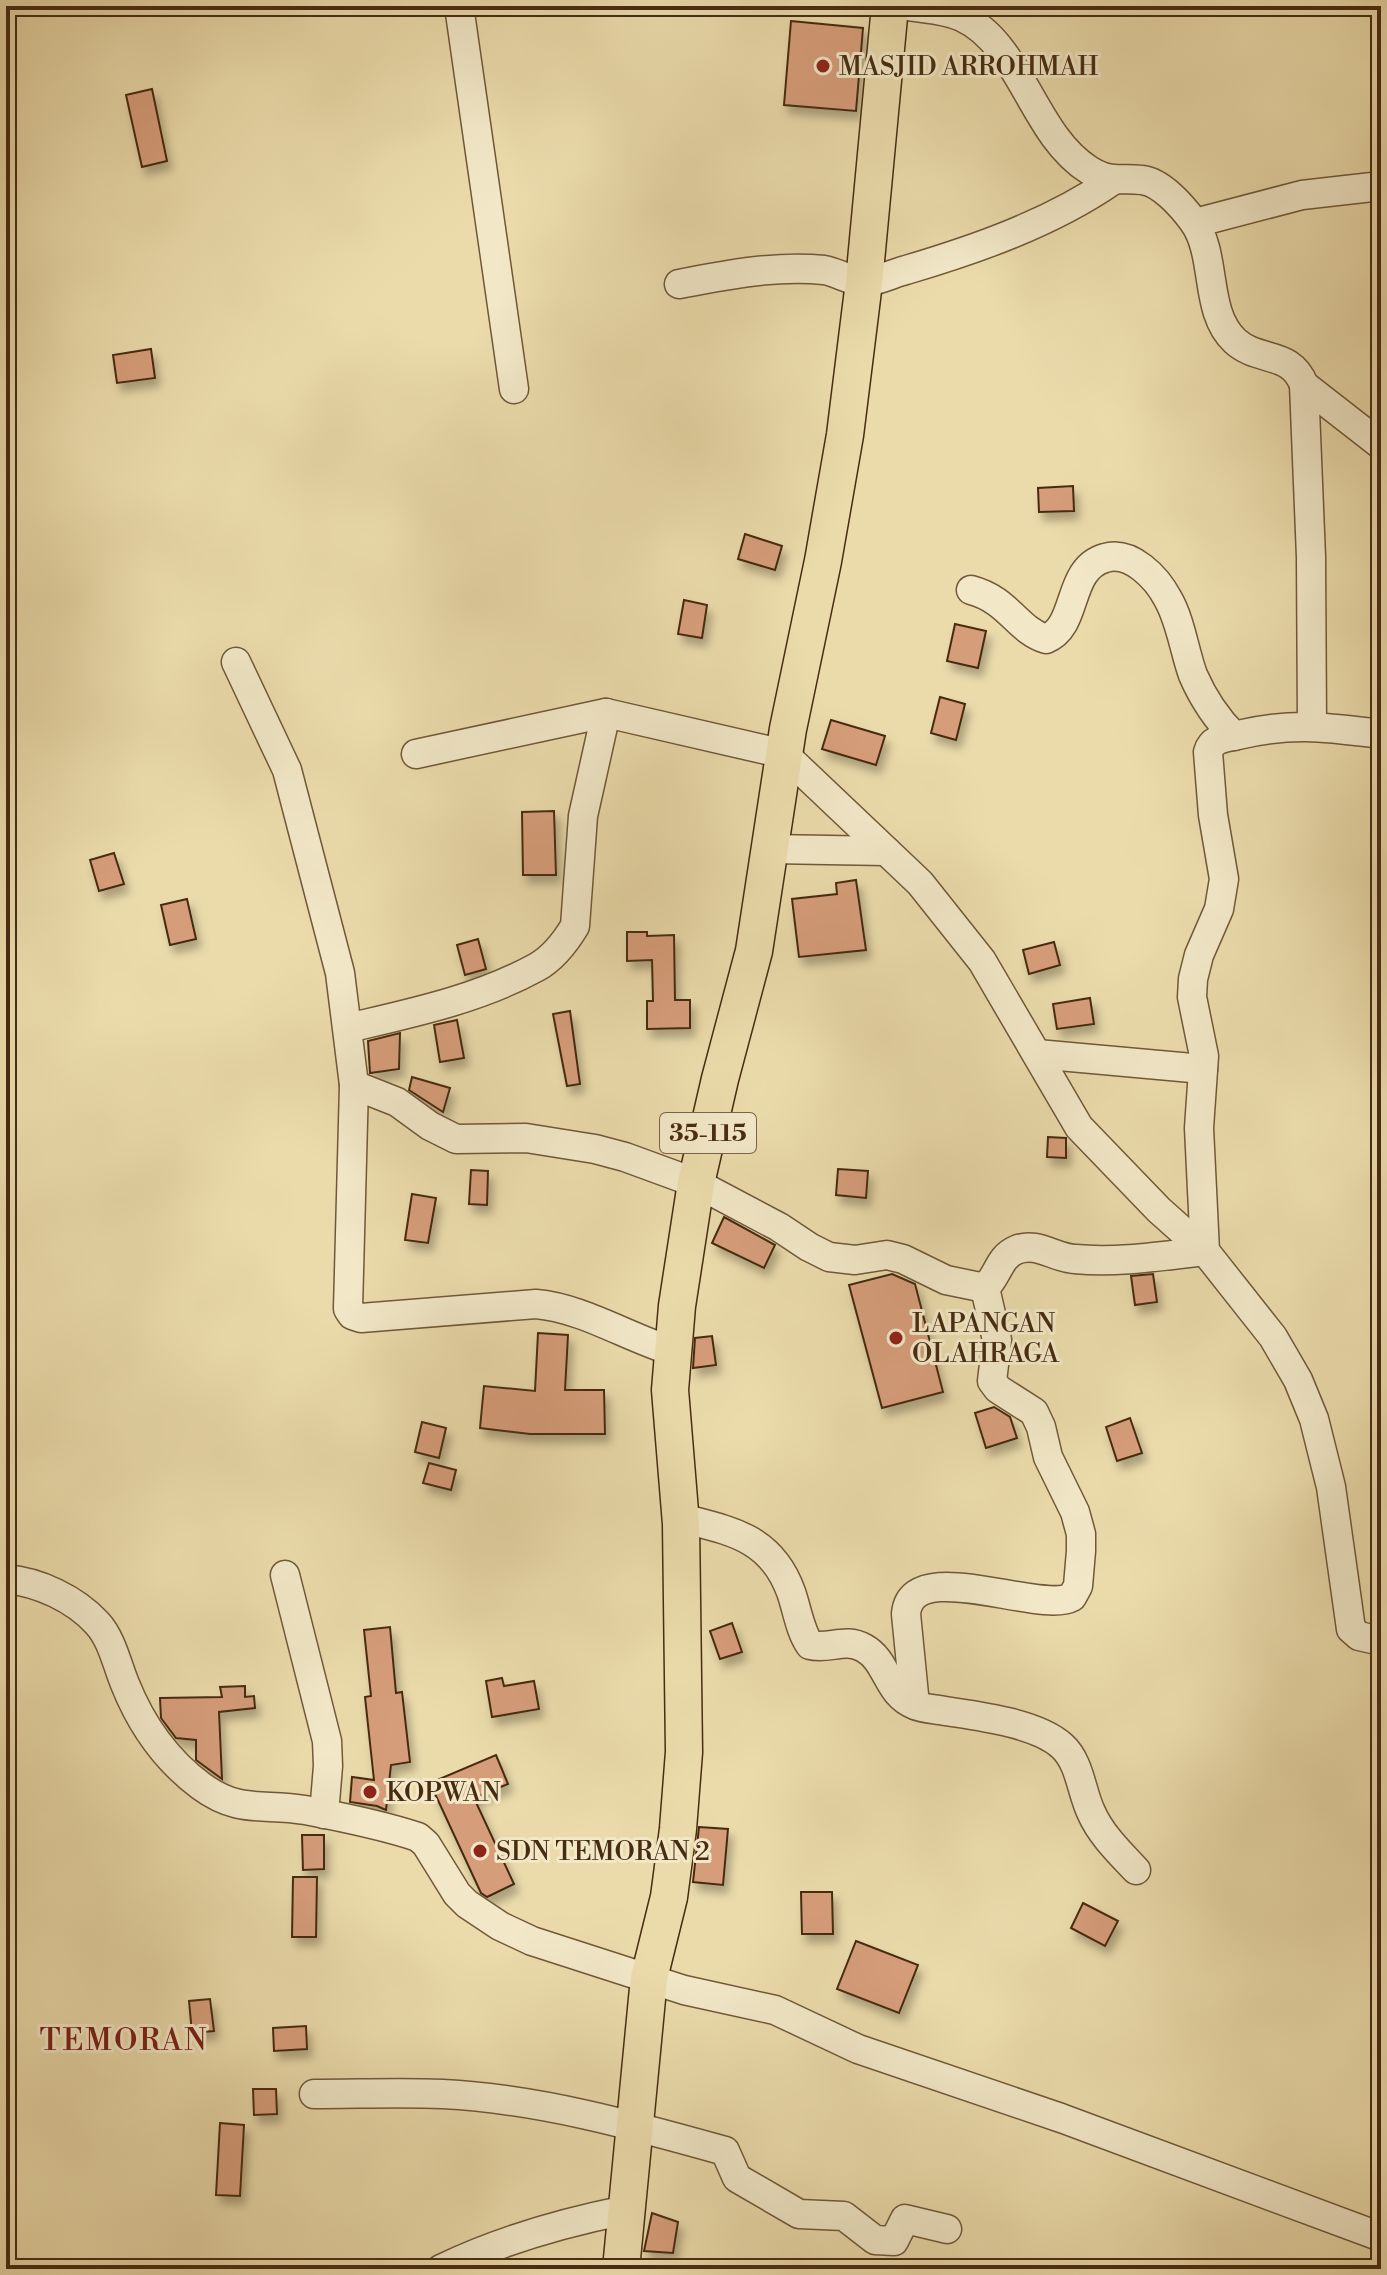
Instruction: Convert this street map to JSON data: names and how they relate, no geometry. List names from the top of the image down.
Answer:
{
  "streets": {
    "main road": ["35-115"]
  },
  "districts": ["TEMORAN"],
  "places": [
    "MASJID ARROHMAH",
    "LAPANGAN OLAHRAGA",
    "KOPWAN",
    "SDN TEMORAN 2"
  ]
}
